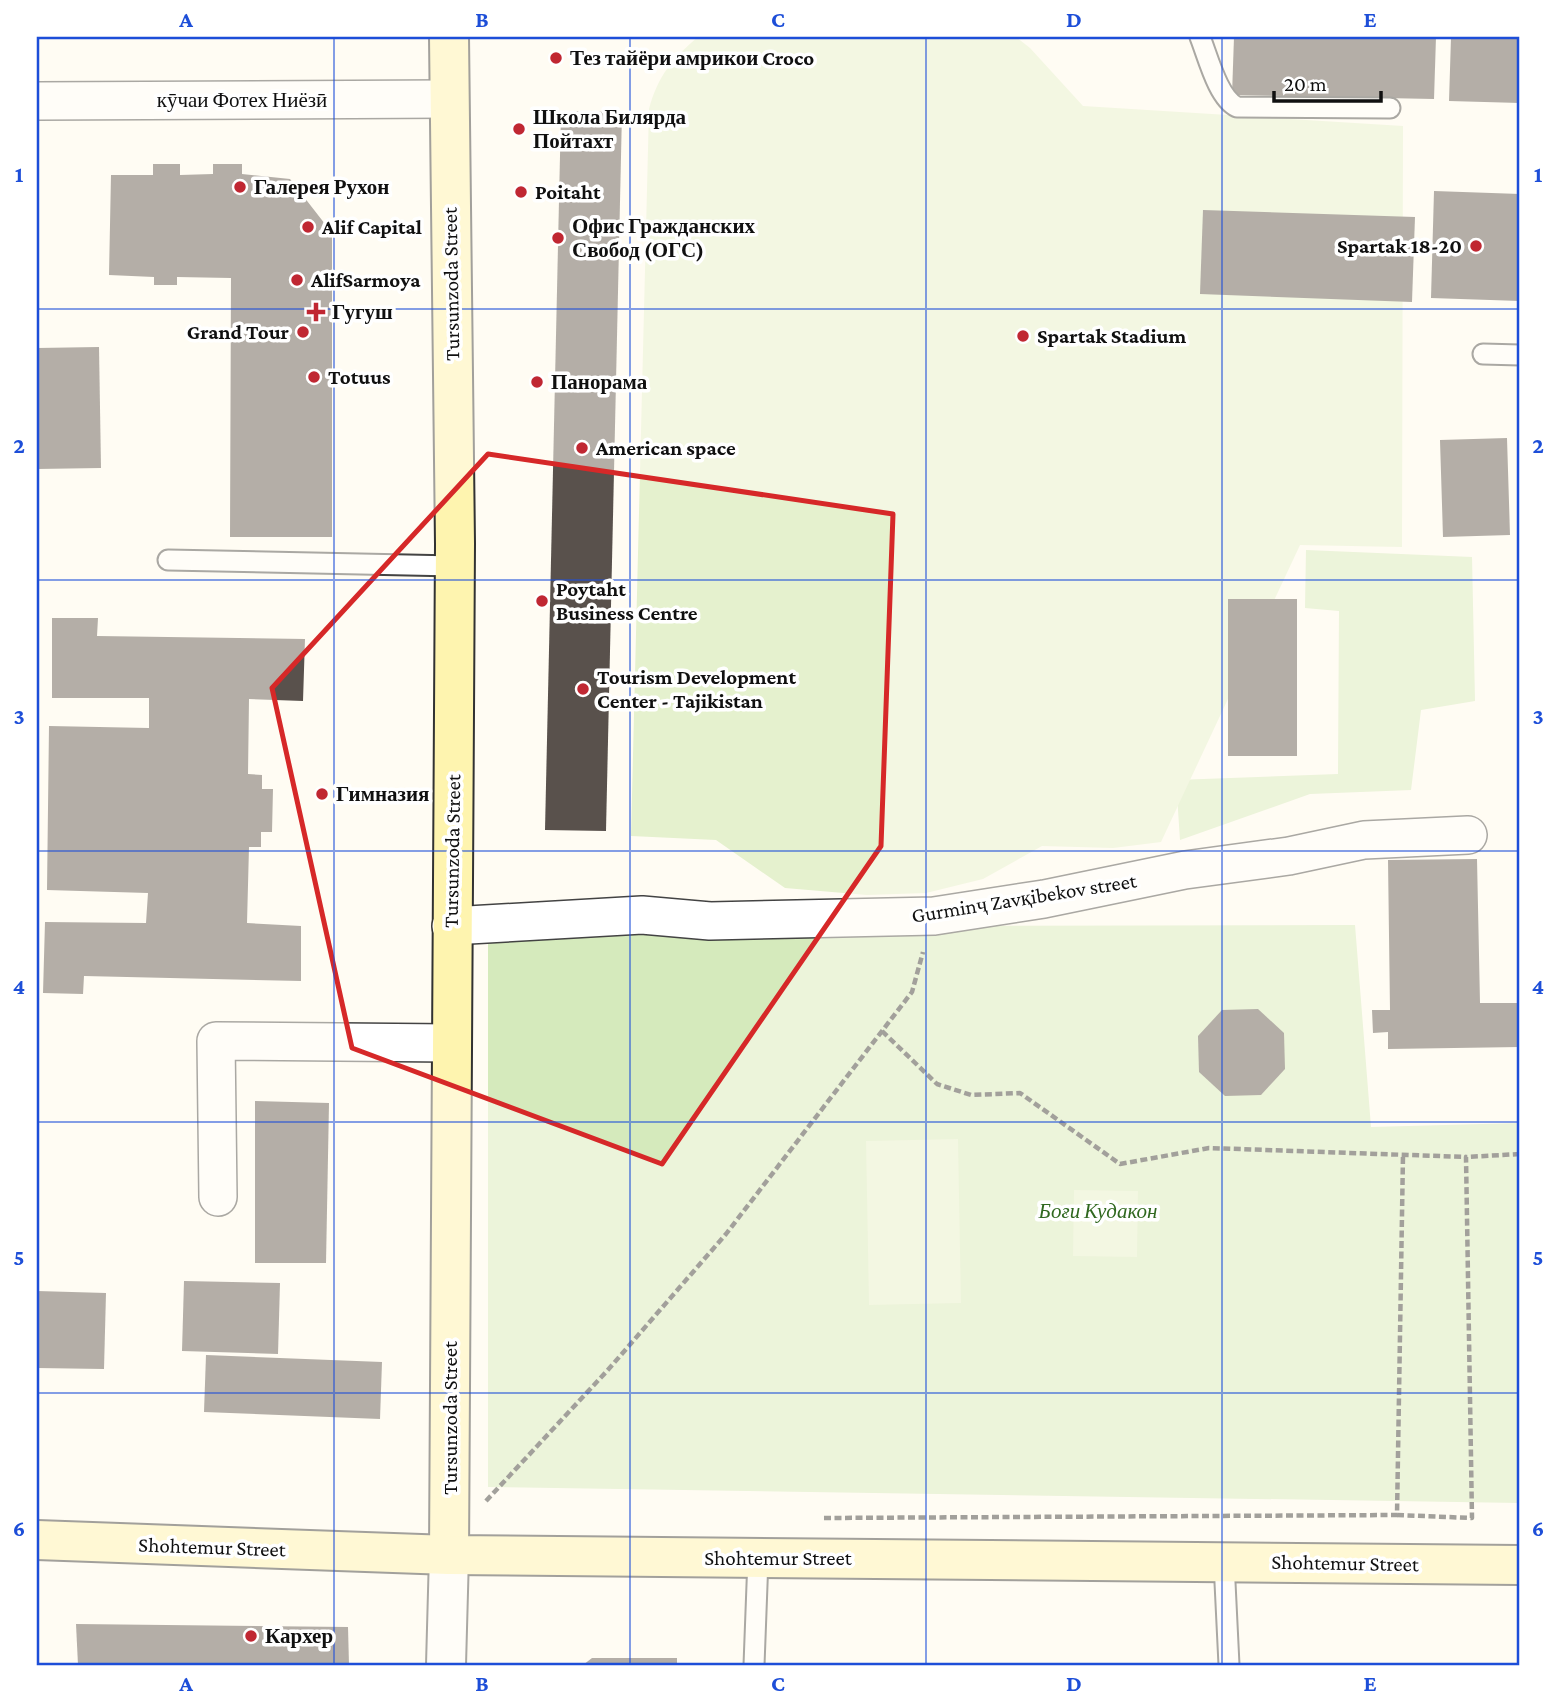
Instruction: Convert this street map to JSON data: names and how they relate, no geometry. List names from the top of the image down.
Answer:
{
  "streets": {
    "main road": ["Tursunzoda Street", "Shohtemur Street"],
    "street": ["кӯчаи Фотех Ниёзӣ", "Gurminҷ Zavқibekov street"]
  },
  "crossings": [
    ["кӯчаи Фотех Ниёзӣ", "Tursunzoda Street"],
    ["Tursunzoda Street", "Gurminҷ Zavқibekov street"],
    ["Tursunzoda Street", "Shohtemur Street"]
  ],
  "parks": ["Боғи Кудакон"],
  "places": {
    "other": [
      "Тез тайёри амрикои Croco",
      "Школа Билярда Пойтахт",
      "Галерея Рухон",
      "Poitaht",
      "Alif Capital",
      "Офис Гражданских Свобод (ОГС)",
      "Spartak 18-20",
      "AlifSarmoya",
      "Grand Tour",
      "Spartak Stadium",
      "Totuus",
      "Панорама",
      "American space",
      "Poytaht Business Centre",
      "Tourism Development Center - Tajikistan",
      "Гимназия",
      "Кархер"
    ],
    "health": ["Гугуш"]
  },
  "scale_bar": "20 m",
  "grid": {
    "columns": [
      "A",
      "B",
      "C",
      "D",
      "E"
    ],
    "rows": [
      "1",
      "2",
      "3",
      "4",
      "5",
      "6"
    ]
  }
}
